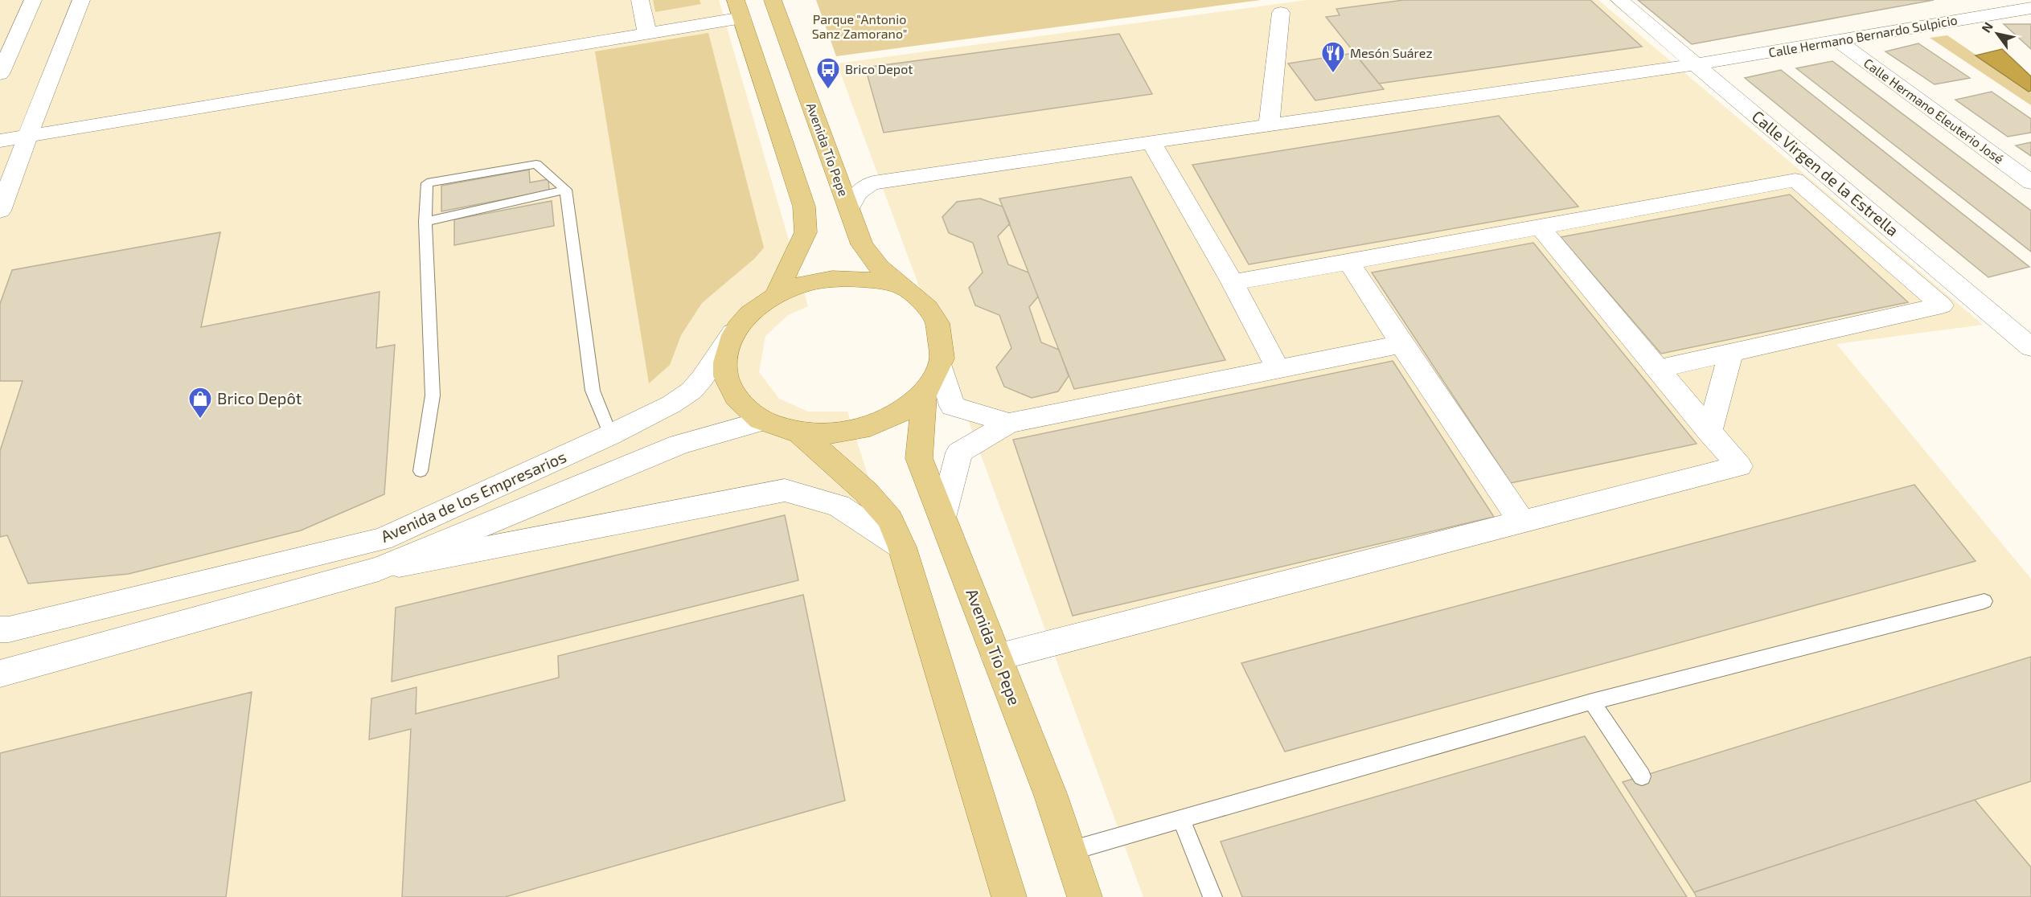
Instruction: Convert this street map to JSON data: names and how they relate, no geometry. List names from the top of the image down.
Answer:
{
  "streets": {
    "main road": ["Avenida Tío Pepe"],
    "street": [
      "Calle Hermano Bernardo Sulpicio",
      "Calle Hermano Eleuterio José",
      "Calle Virgen de la Estrella",
      "Avenida de los Empresarios"
    ]
  },
  "crossings": [
    ["Calle Hermano Bernardo Sulpicio", "Calle Hermano Eleuterio José"],
    ["Calle Hermano Bernardo Sulpicio", "Calle Virgen de la Estrella"]
  ],
  "parks": ["Parque \"Antonio Sanz Zamorano\""],
  "places": {
    "restaurant": ["Mesón Suárez"],
    "bus stop": ["Brico Depot"],
    "shop": ["Brico Depôt"]
  },
  "north": "top left"
}
